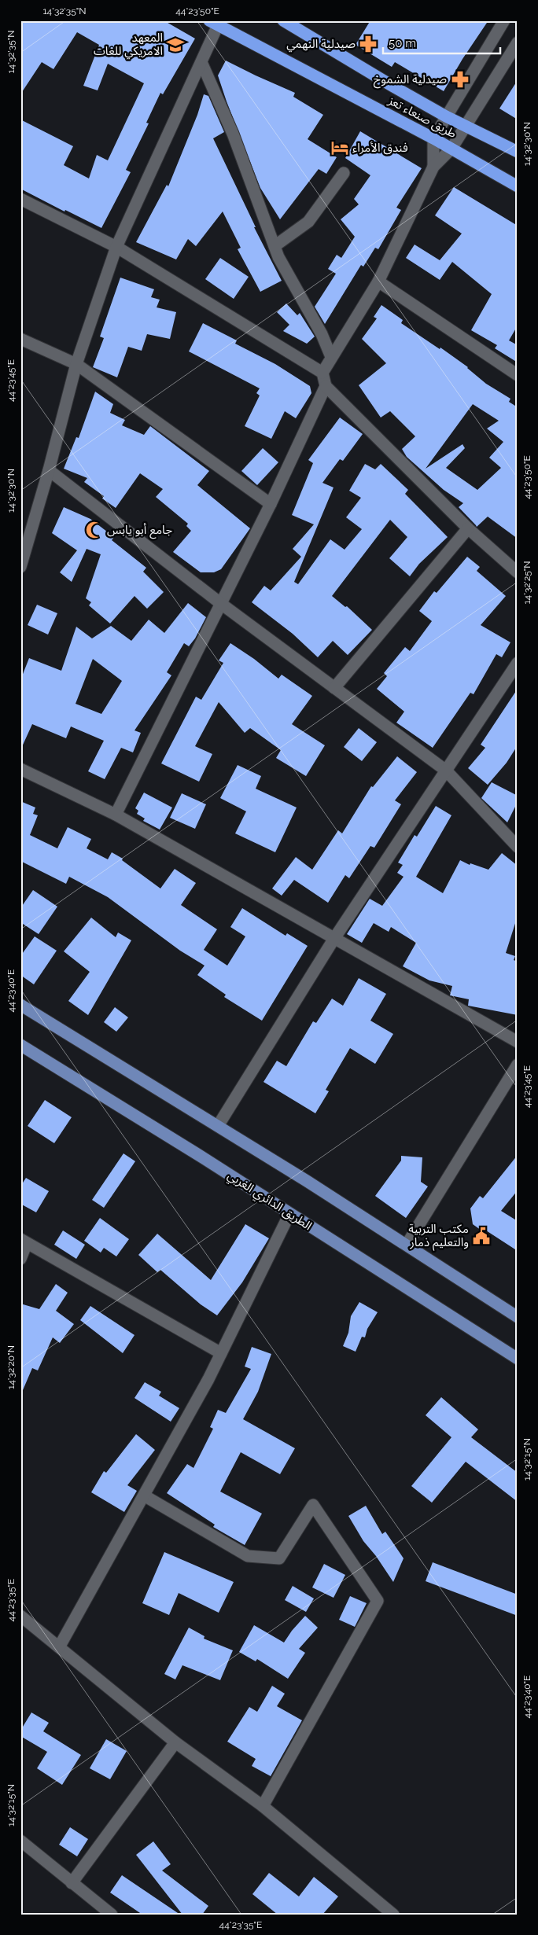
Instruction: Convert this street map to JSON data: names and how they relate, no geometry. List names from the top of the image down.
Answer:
{
  "streets": {
    "highway": ["طريق صنعاء تعز"],
    "main road": ["الطريق الدائري الغربي"]
  },
  "places": {
    "pharmacy": ["صيدلية النهمي", "صيدلية الشموخ"],
    "school or university": ["المعهد الامريكي للغات"],
    "hotel": ["فندق الأمراء"],
    "mosque": ["جامع أبو يابس"],
    "public building": ["مكتب التربية والتعليم ذمار"]
  },
  "scale_bar": "50 m",
  "coordinates": [
    "14°32'35\"N",
    "44°23'50\"E",
    "14°32'30\"N",
    "44°23'45\"E",
    "14°32'25\"N",
    "44°23'40\"E",
    "14°32'20\"N",
    "14°32'15\"N",
    "44°23'35\"E"
  ]
}
